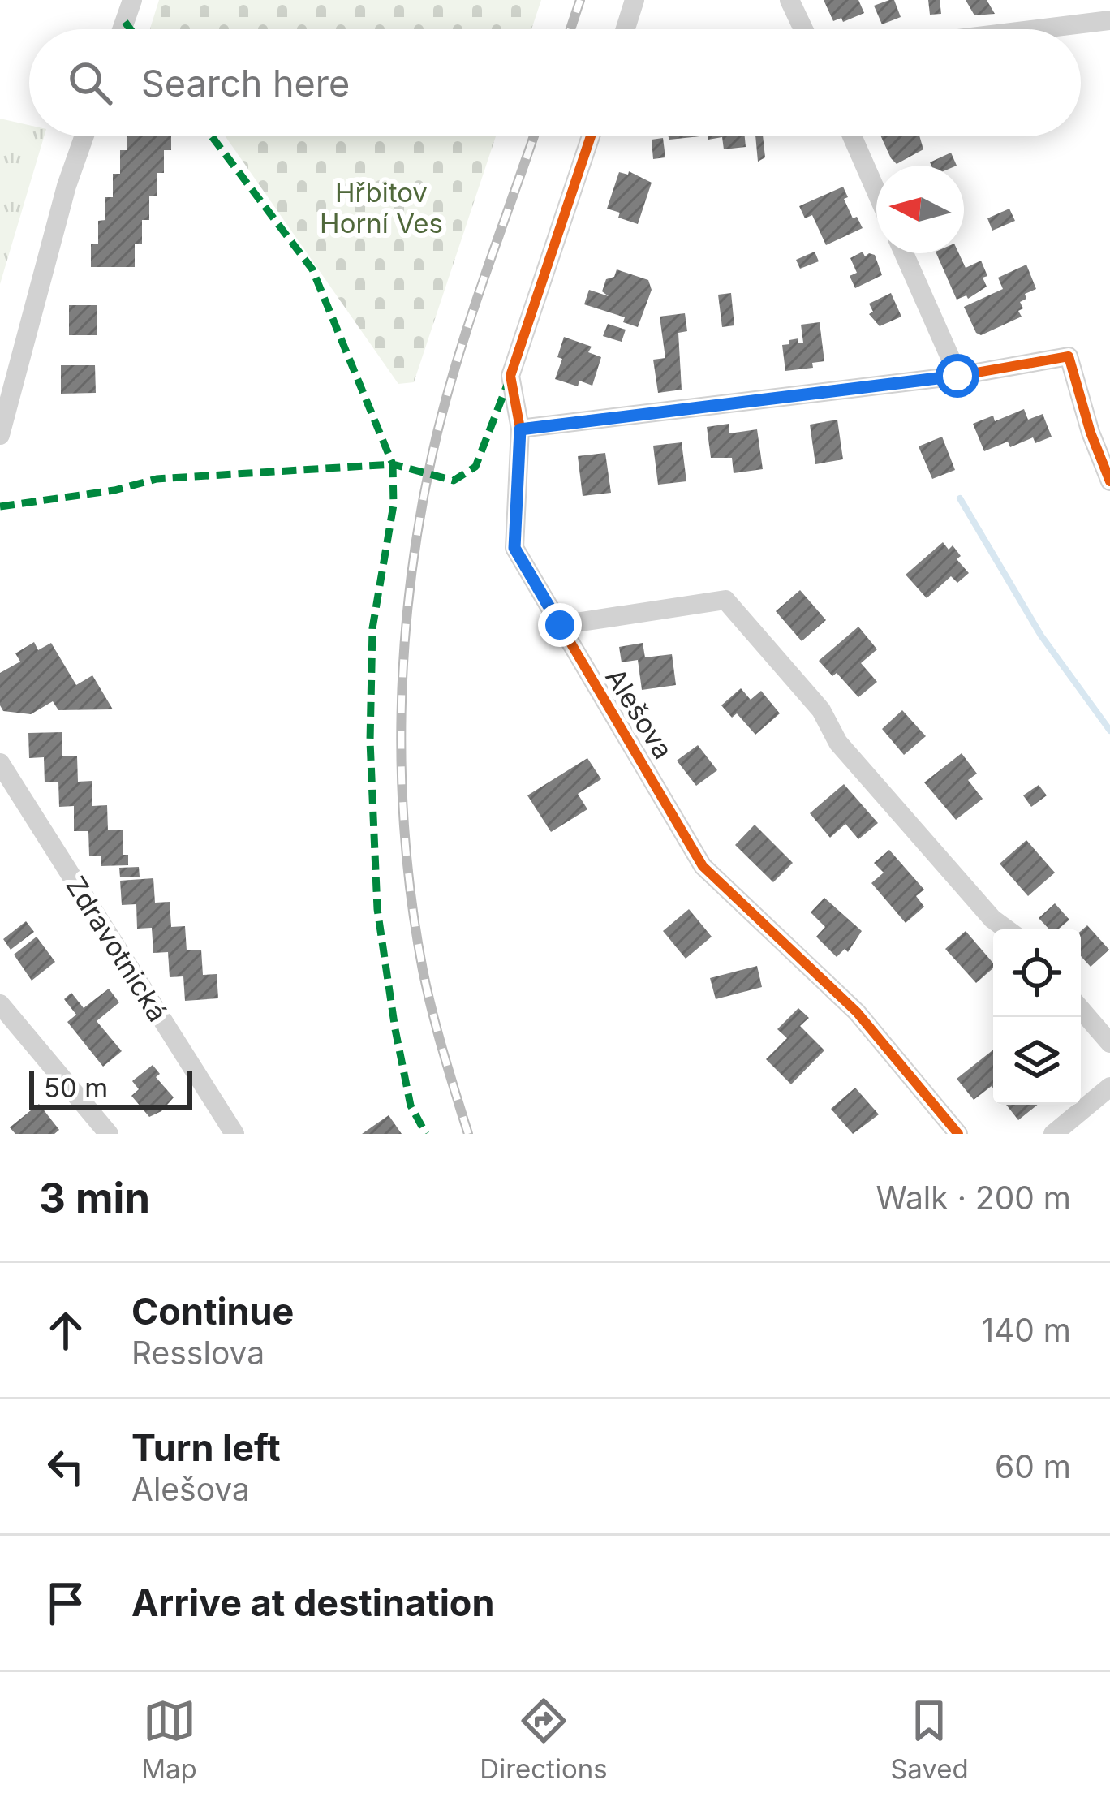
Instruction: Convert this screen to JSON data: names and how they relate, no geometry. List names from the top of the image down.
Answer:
{
  "streets": {
    "street": ["Alešova", "Zdravotnická"]
  },
  "parks": ["Hřbitov Horní Ves"],
  "scale_bar": "50 m",
  "north": "left",
  "page": {
    "search": "Search here",
    "scale": "50 m",
    "heading": ["3 min", "Walk · 200 m"],
    "list": [
      ["Continue", "Resslova", "140 m"],
      ["Turn left", "Alešova", "60 m"],
      "Arrive at destination"
    ],
    "nav": ["Map", "Directions", "Saved"]
  }
}
